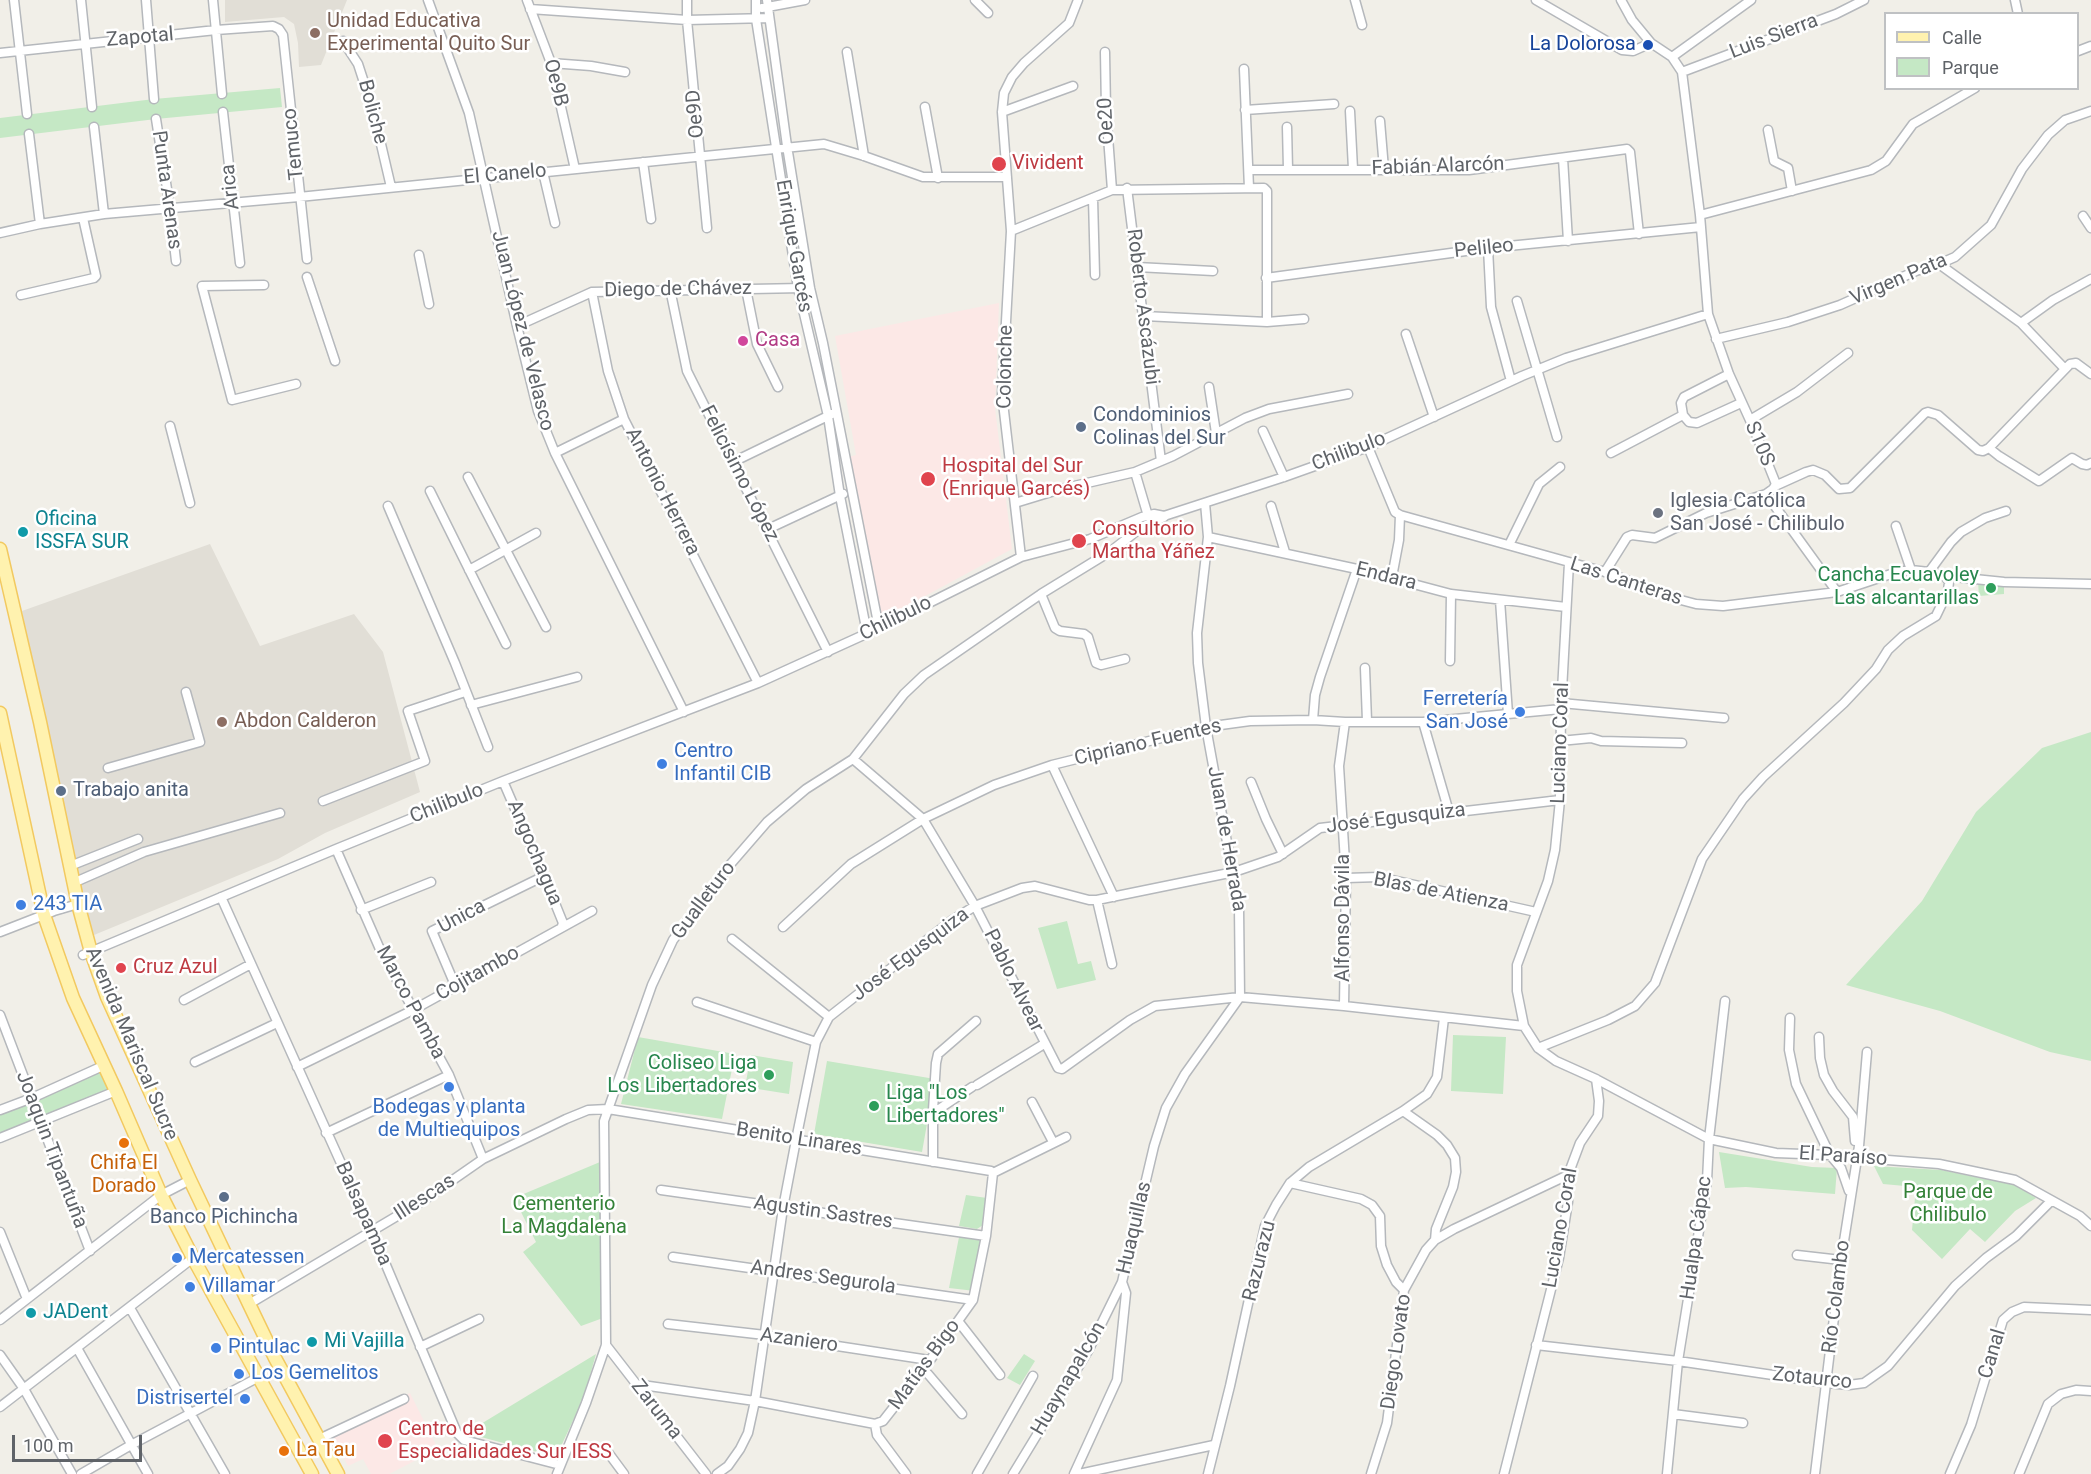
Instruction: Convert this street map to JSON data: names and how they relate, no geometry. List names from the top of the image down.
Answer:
{
  "streets": {
    "main road": ["Avenida Mariscal Sucre"],
    "street": [
      "Luis Sierra",
      "Zapotal",
      "Oe9B",
      "Boliche",
      "Oe9D",
      "Oe20",
      "Temuco",
      "Fabián Alarcón",
      "El Canelo",
      "Arica",
      "Punta Arenas",
      "Enrique Garcés",
      "Pelileo",
      "Virgen Pata",
      "Diego de Chávez",
      "Roberto Ascázubi",
      "Juan López de Velasco",
      "Colonche",
      "S10S",
      "Chilibulo",
      "Felicísimo López",
      "Antonio Herrera",
      "Endara",
      "Las Canteras",
      "Cipriano Fuentes",
      "Luciano Coral",
      "José Egusquiza",
      "Juan de Herrada",
      "Angochagua",
      "Blas de Atienza",
      "Gualleturo",
      "Unica",
      "Alfonso Dávila",
      "Cojitambo",
      "Pablo Alvear",
      "Marco Pamba",
      "Benito Linares",
      "Joaquin Tipantuña",
      "El Paraíso",
      "Illescas",
      "Agustin Sastres",
      "Balsapamba",
      "Huaquillas",
      "Hualpa Cápac",
      "Razurazu",
      "Andres Segurola",
      "Río Colambo",
      "Azaniero",
      "Diego Lovato",
      "Canal",
      "Matías Bigo",
      "Huaynapalcón",
      "Zotaurco",
      "Zaruma"
    ]
  },
  "crossings": [
    ["Luis Sierra", "S10S"],
    ["Zapotal", "Temuco"],
    ["Oe9B", "El Canelo"],
    ["Boliche", "El Canelo"],
    ["Oe9D", "El Canelo"],
    ["Temuco", "El Canelo"],
    ["Fabián Alarcón", "Pelileo"],
    ["El Canelo", "Arica"],
    ["El Canelo", "Punta Arenas"],
    ["El Canelo", "Enrique Garcés"],
    ["El Canelo", "Juan López de Velasco"],
    ["El Canelo", "Colonche"],
    ["Enrique Garcés", "Diego de Chávez"],
    ["Enrique Garcés", "Chilibulo"],
    ["Pelileo", "S10S"],
    ["Virgen Pata", "S10S"],
    ["Diego de Chávez", "Juan López de Velasco"],
    ["Diego de Chávez", "Felicísimo López"],
    ["Diego de Chávez", "Antonio Herrera"],
    ["Juan López de Velasco", "Chilibulo"],
    ["Colonche", "Chilibulo"],
    ["S10S", "Chilibulo"],
    ["S10S", "Las Canteras"],
    ["Chilibulo", "Felicísimo López"],
    ["Chilibulo", "Antonio Herrera"],
    ["Chilibulo", "Juan de Herrada"],
    ["Chilibulo", "Angochagua"],
    ["Chilibulo", "Gualleturo"],
    ["Chilibulo", "Marco Pamba"],
    ["Chilibulo", "Avenida Mariscal Sucre"],
    ["Chilibulo", "Balsapamba"],
    ["Endara", "Luciano Coral"],
    ["Endara", "Juan de Herrada"],
    ["Las Canteras", "Luciano Coral"],
    ["Cipriano Fuentes", "Luciano Coral"],
    ["Cipriano Fuentes", "Juan de Herrada"],
    ["Cipriano Fuentes", "Alfonso Dávila"],
    ["Cipriano Fuentes", "Pablo Alvear"],
    ["Luciano Coral", "José Egusquiza"],
    ["Luciano Coral", "Blas de Atienza"],
    ["Luciano Coral", "El Paraíso"],
    ["Luciano Coral", "Diego Lovato"],
    ["Luciano Coral", "Zotaurco"],
    ["José Egusquiza", "Juan de Herrada"],
    ["José Egusquiza", "Alfonso Dávila"],
    ["José Egusquiza", "Pablo Alvear"],
    ["José Egusquiza", "Benito Linares"],
    ["José Egusquiza", "Agustin Sastres"],
    ["José Egusquiza", "Andres Segurola"],
    ["José Egusquiza", "Azaniero"],
    ["José Egusquiza", "Matías Bigo"],
    ["Juan de Herrada", "Pablo Alvear"],
    ["Juan de Herrada", "Huaquillas"],
    ["Angochagua", "Unica"],
    ["Angochagua", "Cojitambo"],
    ["Blas de Atienza", "Alfonso Dávila"],
    ["Gualleturo", "Pablo Alvear"],
    ["Gualleturo", "Benito Linares"],
    ["Gualleturo", "Illescas"],
    ["Gualleturo", "Balsapamba"],
    ["Gualleturo", "Zaruma"],
    ["Unica", "Cojitambo"],
    ["Cojitambo", "Marco Pamba"],
    ["Cojitambo", "Balsapamba"],
    ["Pablo Alvear", "Huaquillas"],
    ["Marco Pamba", "Illescas"],
    ["Avenida Mariscal Sucre", "Illescas"],
    ["Benito Linares", "Illescas"],
    ["Benito Linares", "Matías Bigo"],
    ["El Paraíso", "Hualpa Cápac"],
    ["El Paraíso", "Río Colambo"],
    ["El Paraíso", "Zotaurco"],
    ["Illescas", "Balsapamba"],
    ["Agustin Sastres", "Matías Bigo"],
    ["Huaquillas", "Huaynapalcón"],
    ["Hualpa Cápac", "Zotaurco"],
    ["Andres Segurola", "Matías Bigo"],
    ["Río Colambo", "Zotaurco"],
    ["Azaniero", "Matías Bigo"],
    ["Matías Bigo", "Zaruma"]
  ],
  "parks": ["Parque de Chilibulo", "Cementerio La Magdalena"],
  "places": [
    "Unidad Educativa Experimental Quito Sur",
    "La Dolorosa",
    "Vivident",
    "Casa",
    "Condominios Colinas del Sur",
    "Hospital del Sur (Enrique Garcés)",
    "Iglesia Católica San José - Chilibulo",
    "Oficina ISSFA SUR",
    "Consultorio Martha Yáñez",
    "Cancha Ecuavoley Las alcantarillas",
    "Ferretería San José",
    "Abdon Calderon",
    "Centro Infantil CIB",
    "Trabajo anita",
    "243 TIA",
    "Cruz Azul",
    "Coliseo Liga Los Libertadores",
    "Bodegas y planta de Multiequipos",
    "Liga \"Los Libertadores\"",
    "Chifa El Dorado",
    "Banco Pichincha",
    "Mercatessen",
    "Villamar",
    "JADent",
    "Mi Vajilla",
    "Pintulac",
    "Los Gemelitos",
    "Distrisertel",
    "Centro de Especialidades Sur IESS",
    "La Tau"
  ],
  "legend": ["Calle", "Parque"],
  "scale_bar": "100 m"
}
